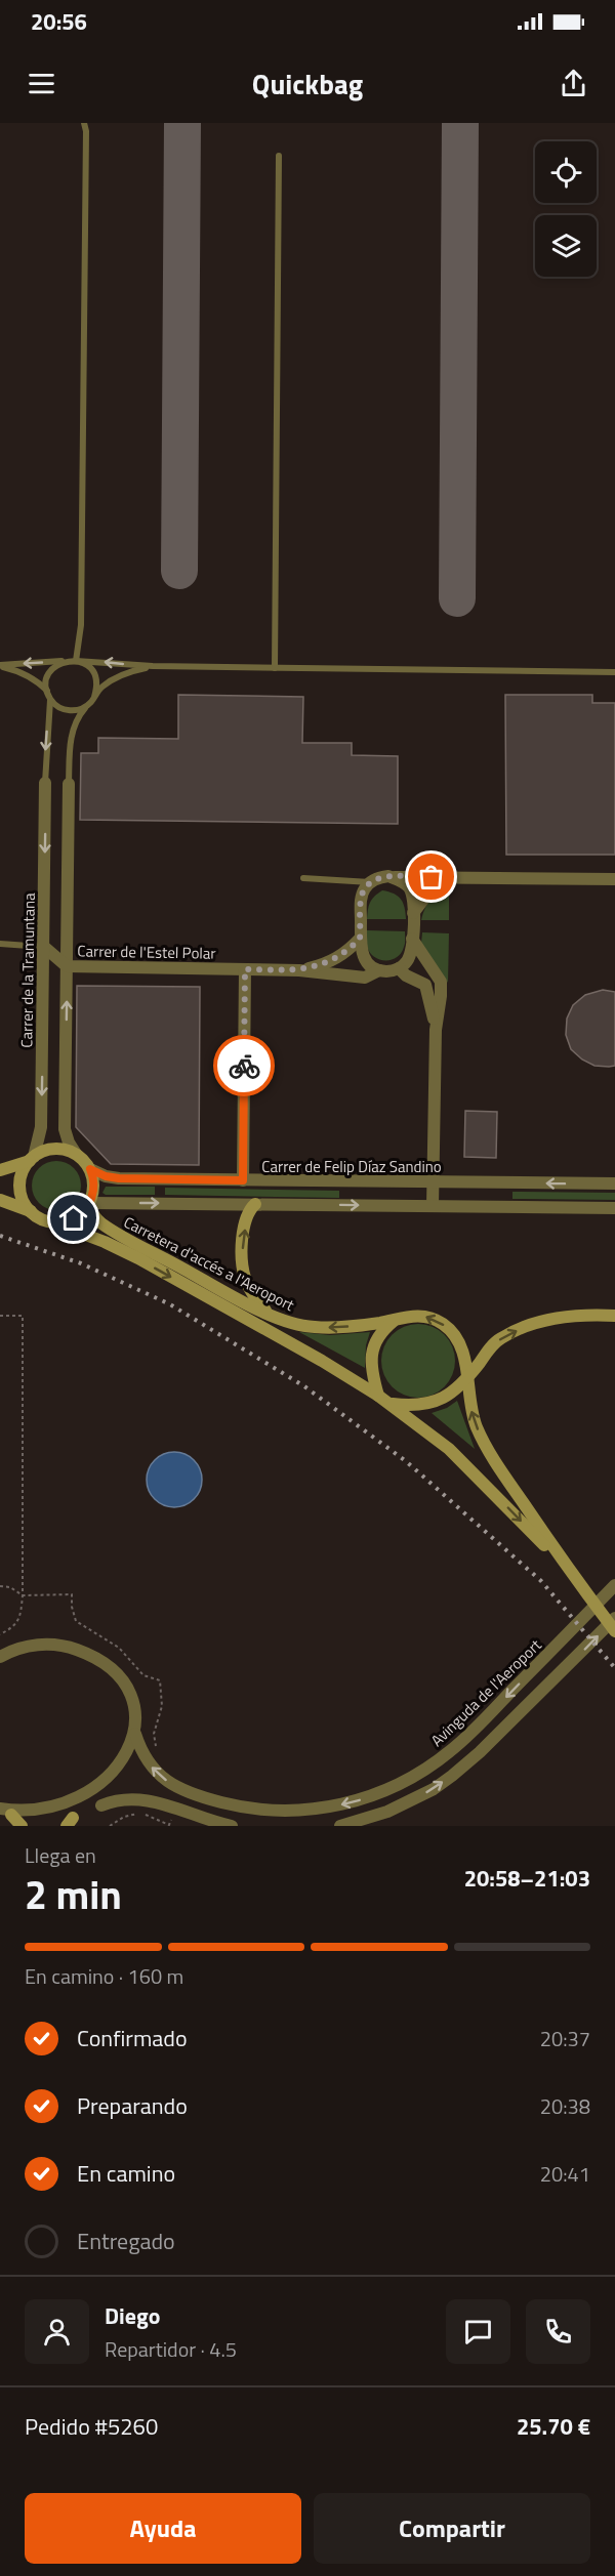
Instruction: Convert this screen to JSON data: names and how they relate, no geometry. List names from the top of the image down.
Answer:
{
  "streets": {
    "main road": ["Carretera d'accés a l'Aeroport"],
    "street": [
      "Carrer de l'Estel Polar",
      "Carrer de la Tramuntana",
      "Carrer de Felip Díaz Sandino",
      "Avinguda de l'Aeroport"
    ]
  },
  "crossings": [
    ["Carrer de l'Estel Polar", "Carrer de la Tramuntana"],
    ["Carrer de la Tramuntana", "Carrer de Felip Díaz Sandino"],
    ["Carrer de la Tramuntana", "Carretera d'accés a l'Aeroport"],
    ["Carrer de Felip Díaz Sandino", "Carretera d'accés a l'Aeroport"]
  ],
  "page": {
    "status": "20:56",
    "header": "Quickbag",
    "heading": ["2 min", "Llega en", "20:58–21:03"],
    "panel": [
      "Diego",
      "Repartidor · 4.5",
      "Pedido #5260",
      "25.70 €"
    ],
    "bar": "En camino · 160 m",
    "list": [
      ["Confirmado", "20:37"],
      ["Preparando", "20:38"],
      ["En camino", "20:41"],
      "Entregado"
    ],
    "buttons": ["Ayuda", "Compartir"]
  }
}
